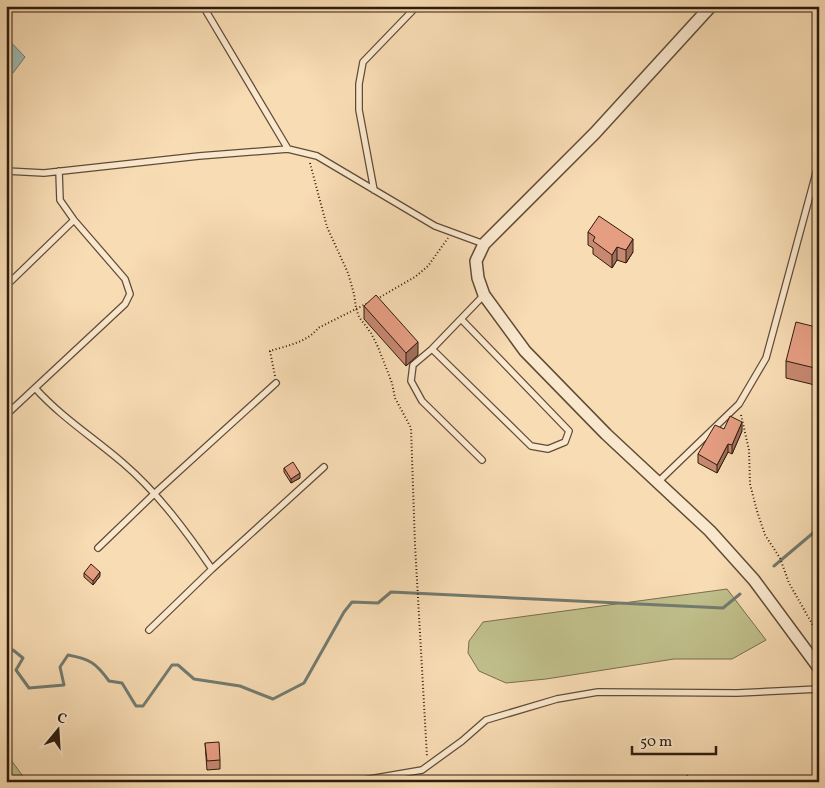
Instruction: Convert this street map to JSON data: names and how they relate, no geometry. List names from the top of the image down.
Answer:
{
  "scale_bar": "50 m",
  "north": "top"
}
